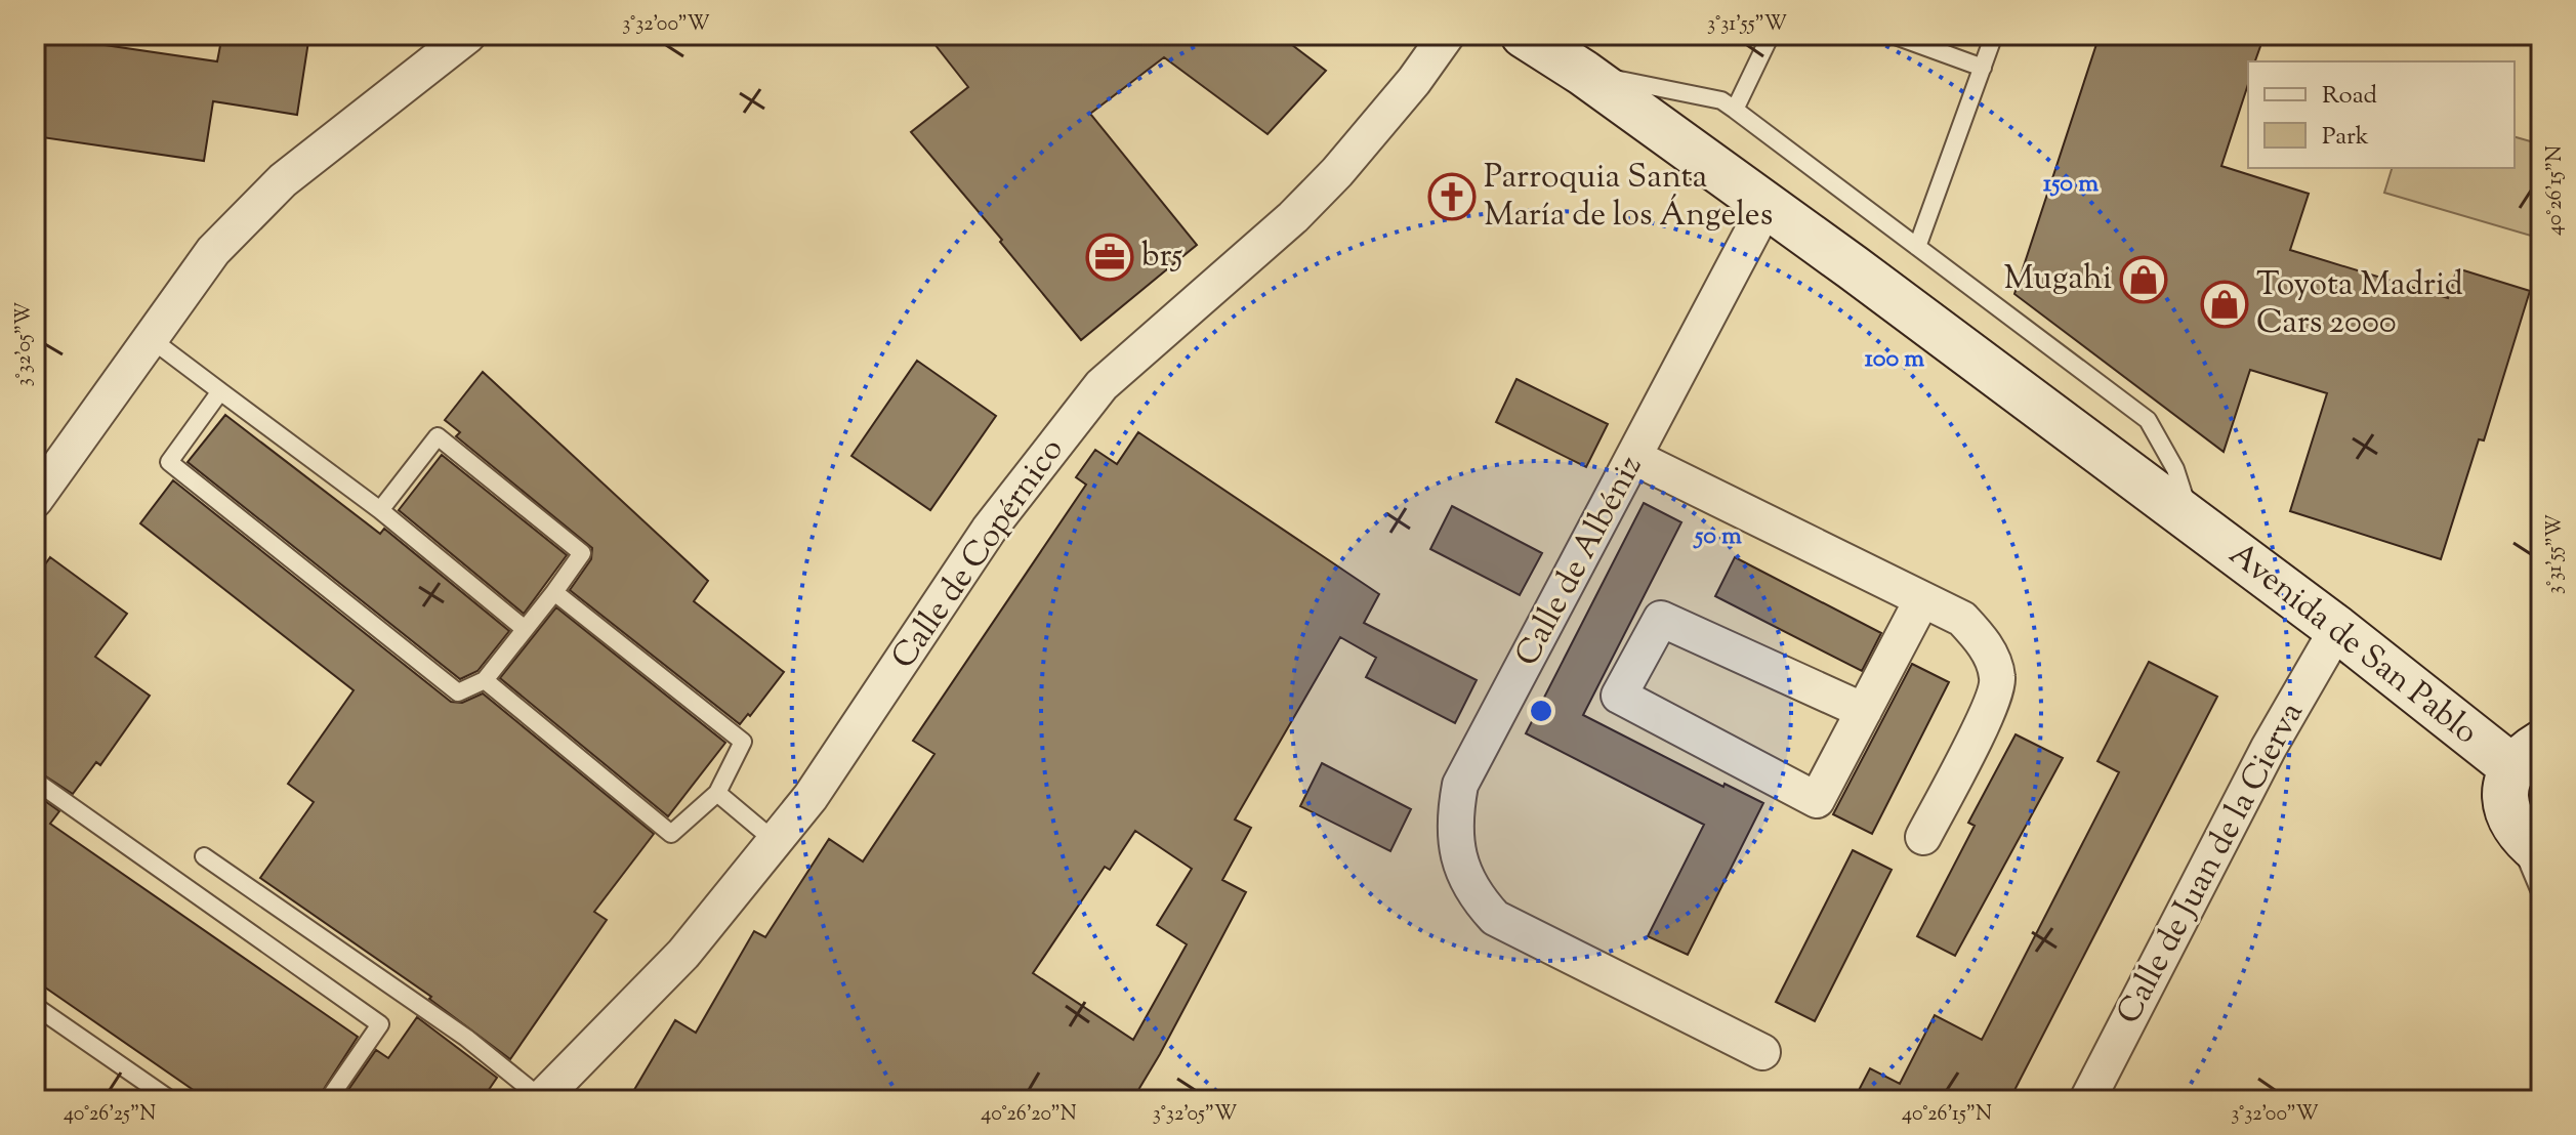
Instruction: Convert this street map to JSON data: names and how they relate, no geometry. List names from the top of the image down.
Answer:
{
  "streets": {
    "street": [
      "Calle de Copérnico",
      "Calle de Albéniz",
      "Avenida de San Pablo",
      "Calle de Juan de la Cierva"
    ]
  },
  "crossings": [
    ["Calle de Albéniz", "Avenida de San Pablo"],
    ["Avenida de San Pablo", "Calle de Juan de la Cierva"]
  ],
  "places": {
    "church": ["Parroquia Santa María de los Ángeles"],
    "office": ["br5"],
    "shop": ["Mugahi", "Toyota Madrid Cars 2000"]
  },
  "legend": ["Road", "Park"],
  "coordinates": [
    "3°32'00\"W",
    "3°31'55\"W",
    "40°26'15\"N",
    "3°32'05\"W",
    "40°26'25\"N",
    "40°26'20\"N"
  ],
  "rings": ["150 m", "100 m", "50 m"]
}
